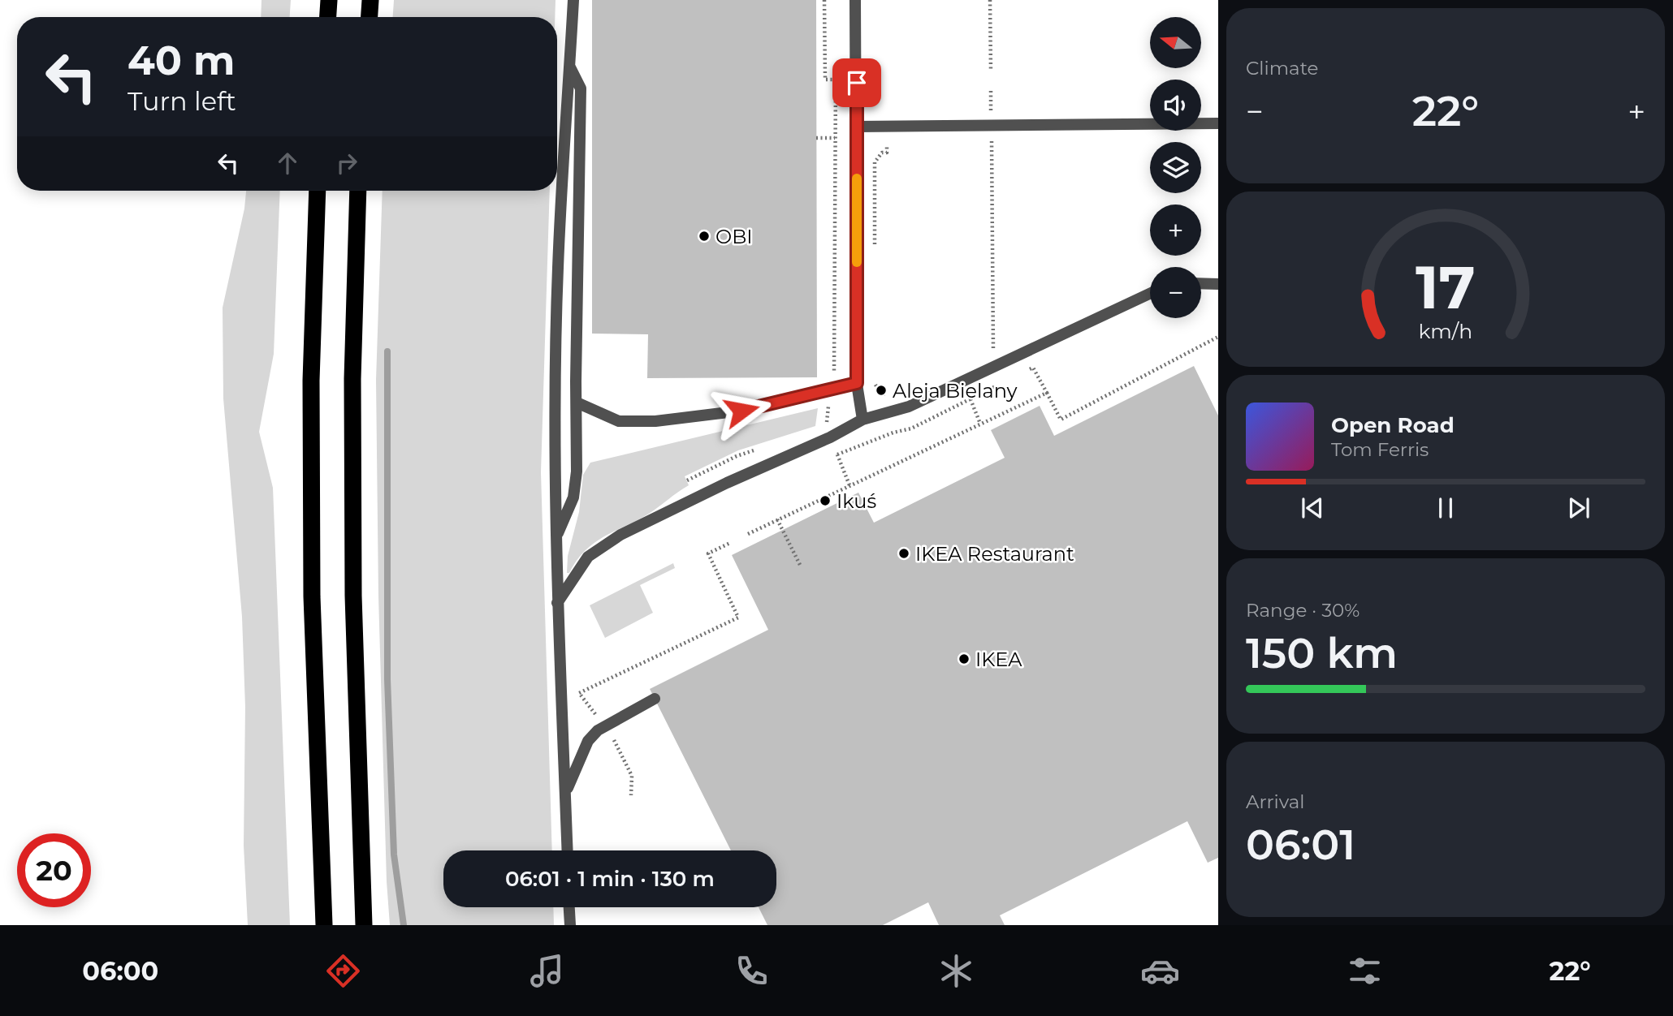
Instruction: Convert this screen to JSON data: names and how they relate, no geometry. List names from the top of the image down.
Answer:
{
  "places": [
    "OBI",
    "Aleja Bielany",
    "Ikuś",
    "IKEA Restaurant",
    "IKEA"
  ],
  "north": "left",
  "page": {
    "tile": [
      "Climate",
      ["Range · 30%", "150 km"],
      ["Arrival", "06:01"]
    ],
    "map_buttons": ["+", "−"],
    "turn": ["40 m", "Turn left"],
    "heat": ["−", "22°", "+"],
    "song": ["Open Road", "Tom Ferris"],
    "limit": "20",
    "trip": "06:01 · 1 min · 130 m",
    "tabs": ["06:00", "22°"],
    "gauge": ["17", "km/h"]
  }
}
